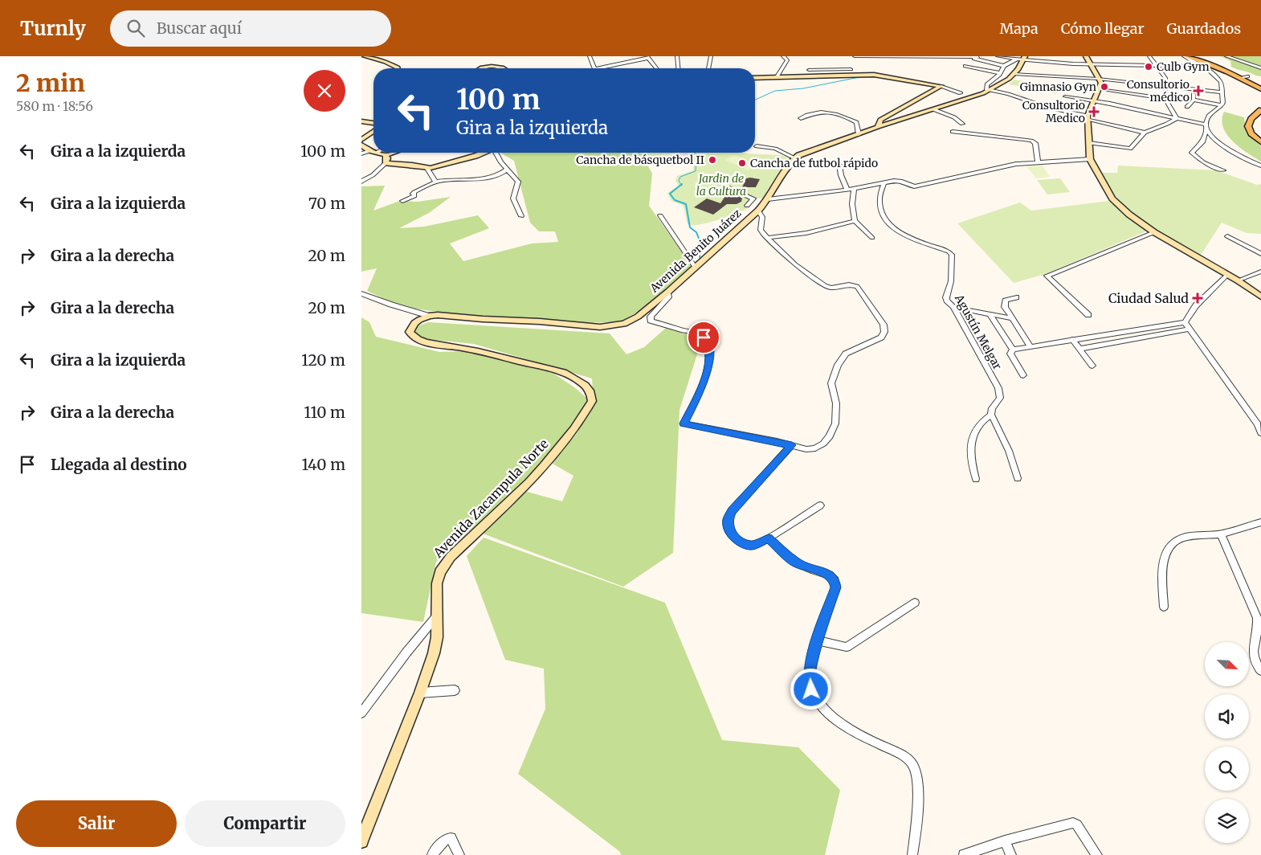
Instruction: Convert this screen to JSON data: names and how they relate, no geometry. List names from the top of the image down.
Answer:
{
  "streets": {
    "main road": ["Avenida Benito Juárez", "Avenida Zacampula Norte"],
    "street": ["Agustín Melgar"]
  },
  "crossings": [
    ["Avenida Benito Juárez", "Avenida Zacampula Norte"]
  ],
  "parks": ["Jardin de la Cultura"],
  "places": {
    "other": [
      "Culb Gym",
      "Gimnasio Gyn",
      "Cancha de básquetbol II",
      "Cancha de futbol rápido"
    ],
    "health": ["Consultorio médico", "Consultorio Medico", "Ciudad Salud"]
  },
  "north": "bottom right",
  "page": {
    "header": "Turnly",
    "search": "Buscar aquí",
    "nav": ["Mapa", "Cómo llegar", "Guardados"],
    "heading": ["2 min", "580 m · 18:56"],
    "turn": ["100 m", "Gira a la izquierda"],
    "list": [
      {
        "name": "Gira a la izquierda",
        "value": "100 m"
      },
      {
        "name": "Gira a la izquierda",
        "value": "70 m"
      },
      {
        "name": "Gira a la derecha",
        "value": "20 m"
      },
      {
        "name": "Gira a la derecha",
        "value": "20 m"
      },
      {
        "name": "Gira a la izquierda",
        "value": "120 m"
      },
      {
        "name": "Gira a la derecha",
        "value": "110 m"
      },
      {
        "name": "Llegada al destino",
        "value": "140 m"
      }
    ],
    "buttons": ["Salir", "Compartir"]
  }
}
